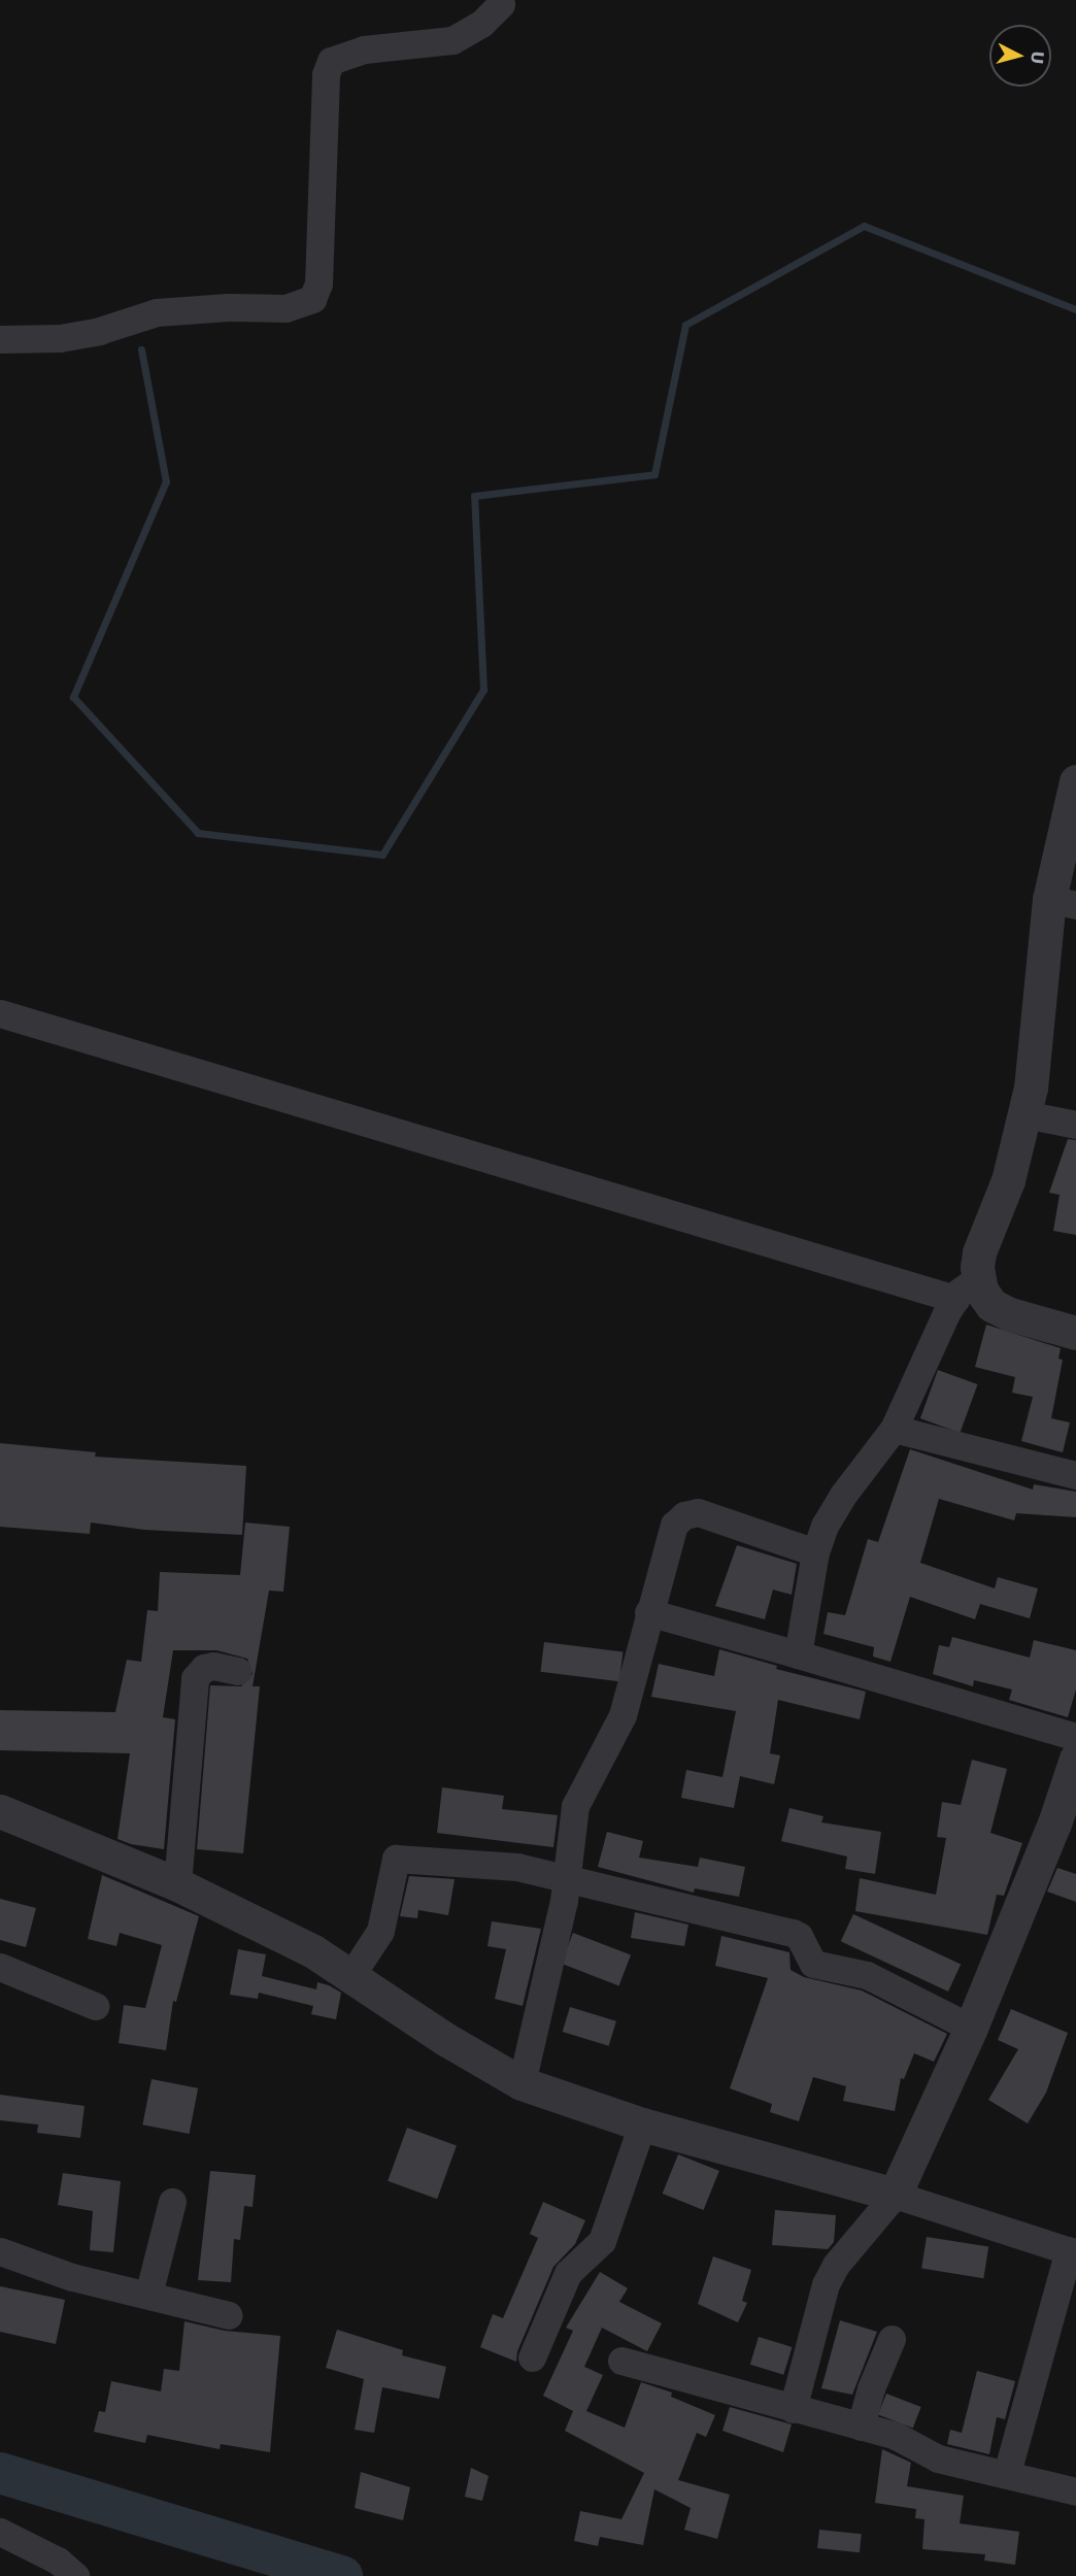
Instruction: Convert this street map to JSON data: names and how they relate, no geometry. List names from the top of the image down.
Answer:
{
  "north": "right"
}
